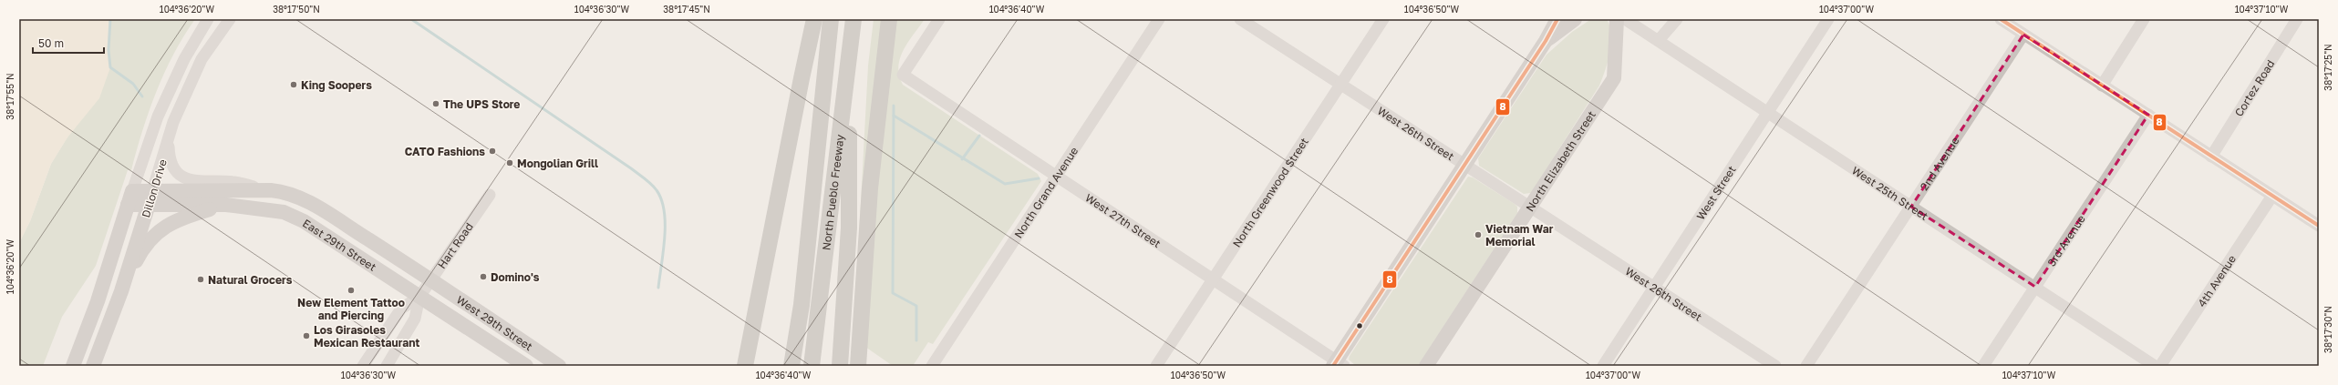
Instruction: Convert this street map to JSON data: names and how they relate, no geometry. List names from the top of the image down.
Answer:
{
  "streets": {
    "highway": ["North Pueblo Freeway"],
    "main road": [
      "North Elizabeth Street",
      "Dillon Drive",
      "East 29th Street",
      "West 29th Street"
    ],
    "street": [
      "Cortez Road",
      "West 26th Street",
      "2nd Avenue",
      "West 25th Street",
      "North Grand Avenue",
      "North Greenwood Street",
      "West Street",
      "West 27th Street",
      "3rd Avenue",
      "Hart Road",
      "4th Avenue"
    ]
  },
  "crossings": [
    ["West 26th Street", "North Elizabeth Street"],
    ["West 26th Street", "North Greenwood Street"],
    ["West 26th Street", "West Street"],
    ["2nd Avenue", "West 25th Street"],
    ["Dillon Drive", "East 29th Street"],
    ["West 25th Street", "West Street"],
    ["West 25th Street", "3rd Avenue"],
    ["North Grand Avenue", "West 27th Street"],
    ["North Greenwood Street", "West 27th Street"],
    ["East 29th Street", "Hart Road"],
    ["East 29th Street", "West 29th Street"],
    ["Hart Road", "West 29th Street"]
  ],
  "places": [
    "King Soopers",
    "The UPS Store",
    "CATO Fashions",
    "Mongolian Grill",
    "Vietnam War Memorial",
    "Domino's",
    "Natural Grocers",
    "New Element Tattoo and Piercing",
    "Los Girasoles Mexican Restaurant"
  ],
  "lines": ["transit line 8"],
  "scale_bar": "50 m",
  "coordinates": [
    "104°36'20\"W",
    "38°17'50\"N",
    "104°36'30\"W",
    "38°17'45\"N",
    "104°36'40\"W",
    "104°36'50\"W",
    "104°37'00\"W",
    "104°37'10\"W",
    "38°17'25\"N",
    "38°17'55\"N",
    "38°17'30\"N"
  ]
}
